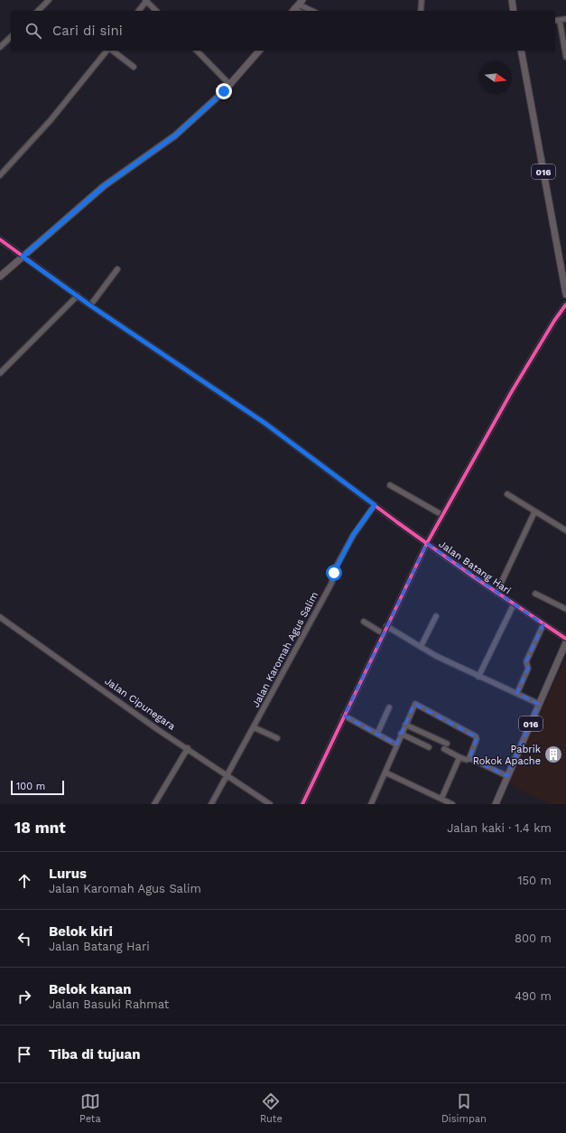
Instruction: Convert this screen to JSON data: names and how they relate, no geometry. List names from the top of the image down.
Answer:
{
  "streets": {
    "main road": ["016"],
    "street": ["Jalan Batang Hari", "Jalan Karomah Agus Salim", "Jalan Cipunegara"]
  },
  "crossings": [
    ["Jalan Batang Hari", "Jalan Karomah Agus Salim"],
    ["Jalan Karomah Agus Salim", "Jalan Cipunegara"]
  ],
  "places": {
    "building": ["Pabrik Rokok Apache"]
  },
  "scale_bar": "100 m",
  "north": "right",
  "page": {
    "search": "Cari di sini",
    "scale": "100 m",
    "heading": ["18 mnt", "Jalan kaki · 1.4 km"],
    "list": [
      ["Lurus", "Jalan Karomah Agus Salim", "150 m"],
      ["Belok kiri", "Jalan Batang Hari", "800 m"],
      ["Belok kanan", "Jalan Basuki Rahmat", "490 m"],
      "Tiba di tujuan"
    ],
    "nav": ["Peta", "Rute", "Disimpan"]
  }
}
